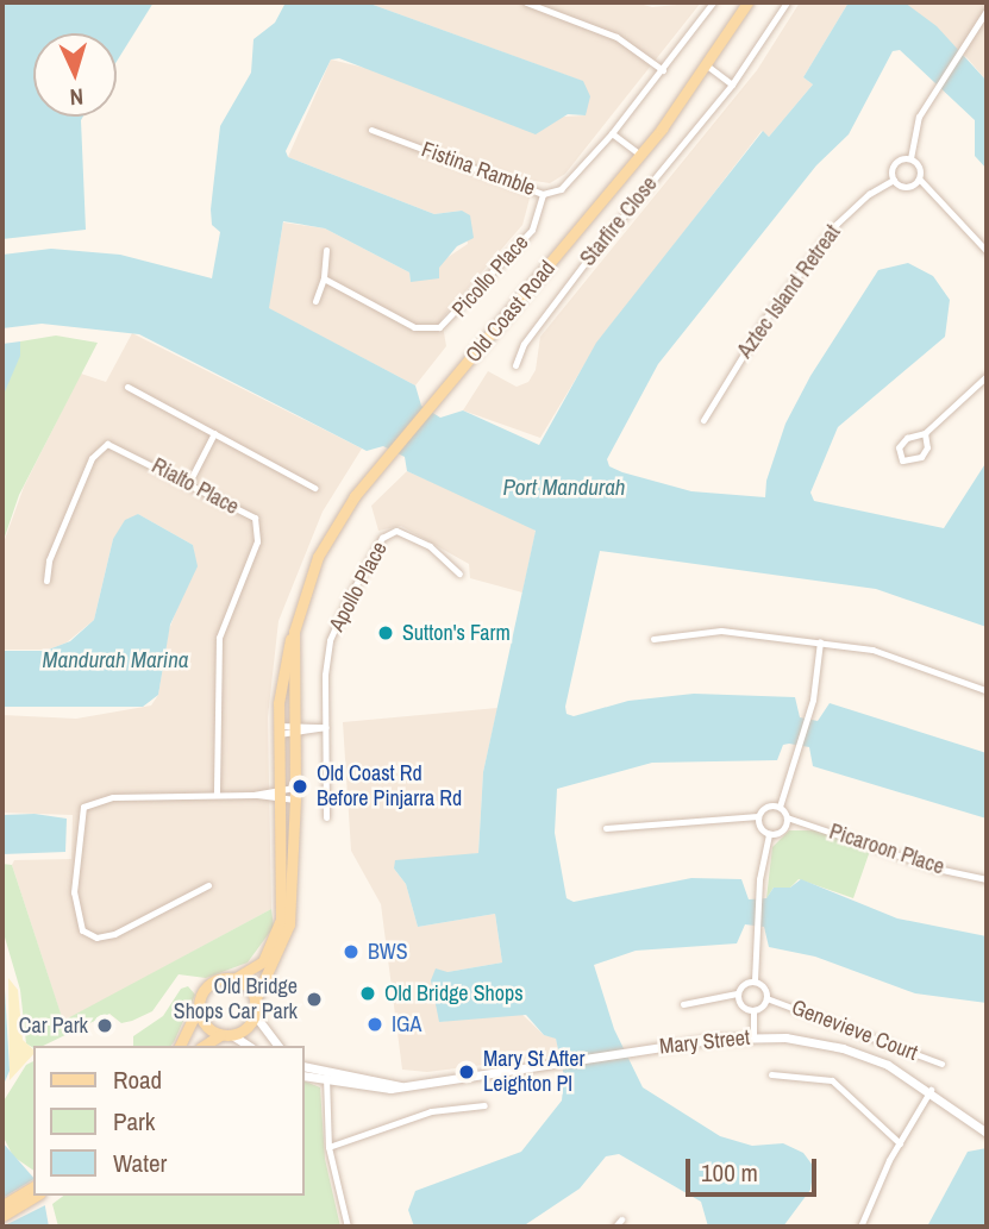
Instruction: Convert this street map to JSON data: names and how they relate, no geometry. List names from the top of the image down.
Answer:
{
  "streets": {
    "main road": ["Old Coast Road"],
    "street": [
      "Fistina Ramble",
      "Starfire Close",
      "Picollo Place",
      "Aztec Island Retreat",
      "Rialto Place",
      "Apollo Place",
      "Picaroon Place",
      "Genevieve Court",
      "Mary Street"
    ]
  },
  "crossings": [
    ["Fistina Ramble", "Picollo Place"]
  ],
  "water": ["Port Mandurah", "Mandurah Marina"],
  "places": [
    "Sutton's Farm",
    "Old Coast Rd Before Pinjarra Rd",
    "BWS",
    "Old Bridge Shops",
    "Old Bridge Shops Car Park",
    "IGA",
    "Car Park",
    "Mary St After Leighton Pl"
  ],
  "legend": ["Road", "Park", "Water"],
  "scale_bar": "100 m",
  "north": "bottom"
}
